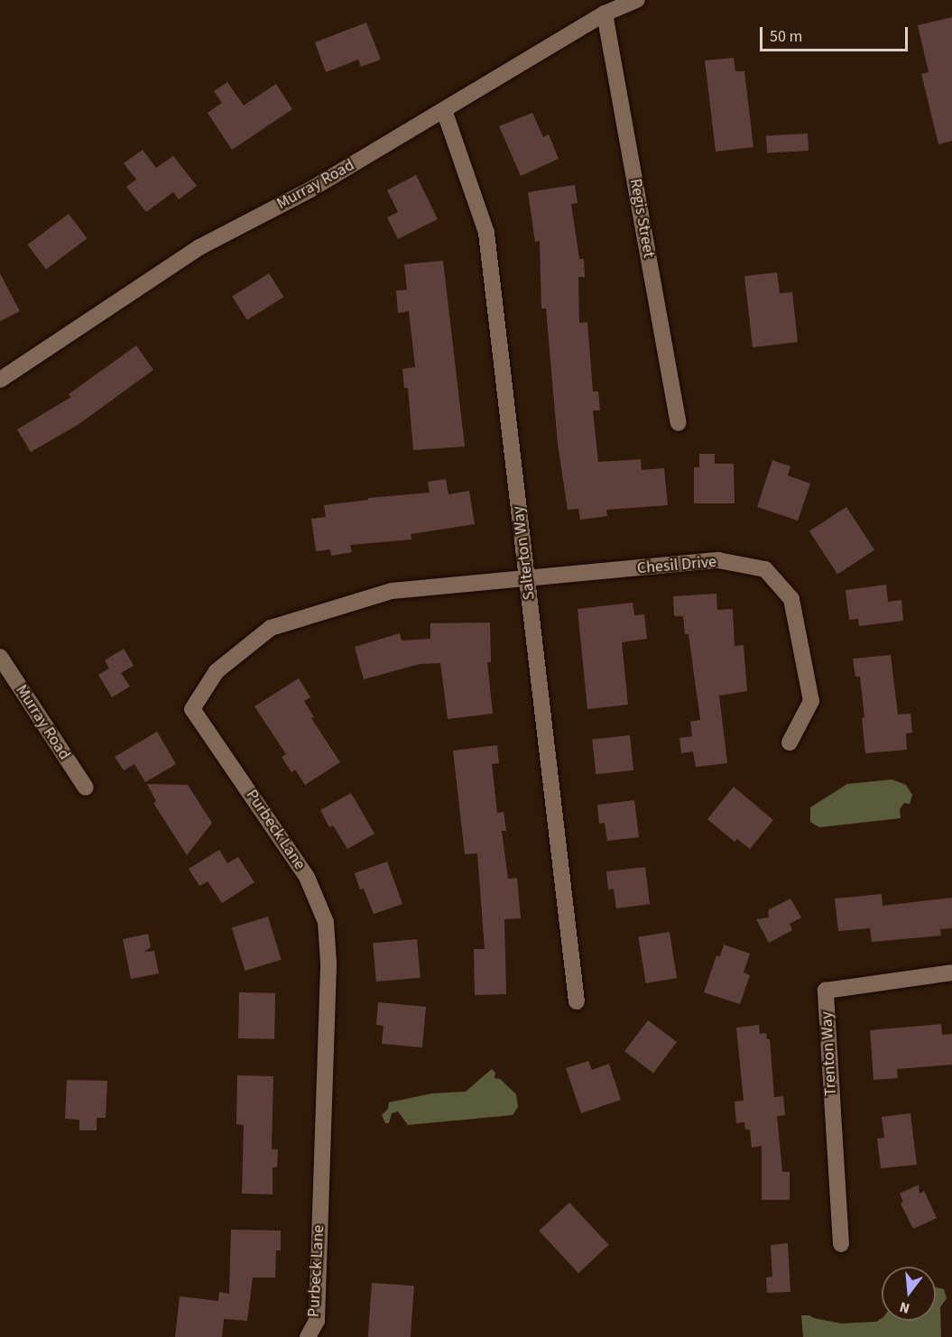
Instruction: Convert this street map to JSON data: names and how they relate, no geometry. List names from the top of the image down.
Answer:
{
  "streets": {
    "street": [
      "Murray Road",
      "Regis Street",
      "Salterton Way",
      "Chesil Drive",
      "Purbeck Lane",
      "Trenton Way"
    ]
  },
  "crossings": [
    ["Murray Road", "Regis Street"],
    ["Murray Road", "Salterton Way"],
    ["Salterton Way", "Chesil Drive"],
    ["Salterton Way", "Purbeck Lane"],
    ["Chesil Drive", "Purbeck Lane"]
  ],
  "scale_bar": "50 m",
  "north": "bottom"
}
